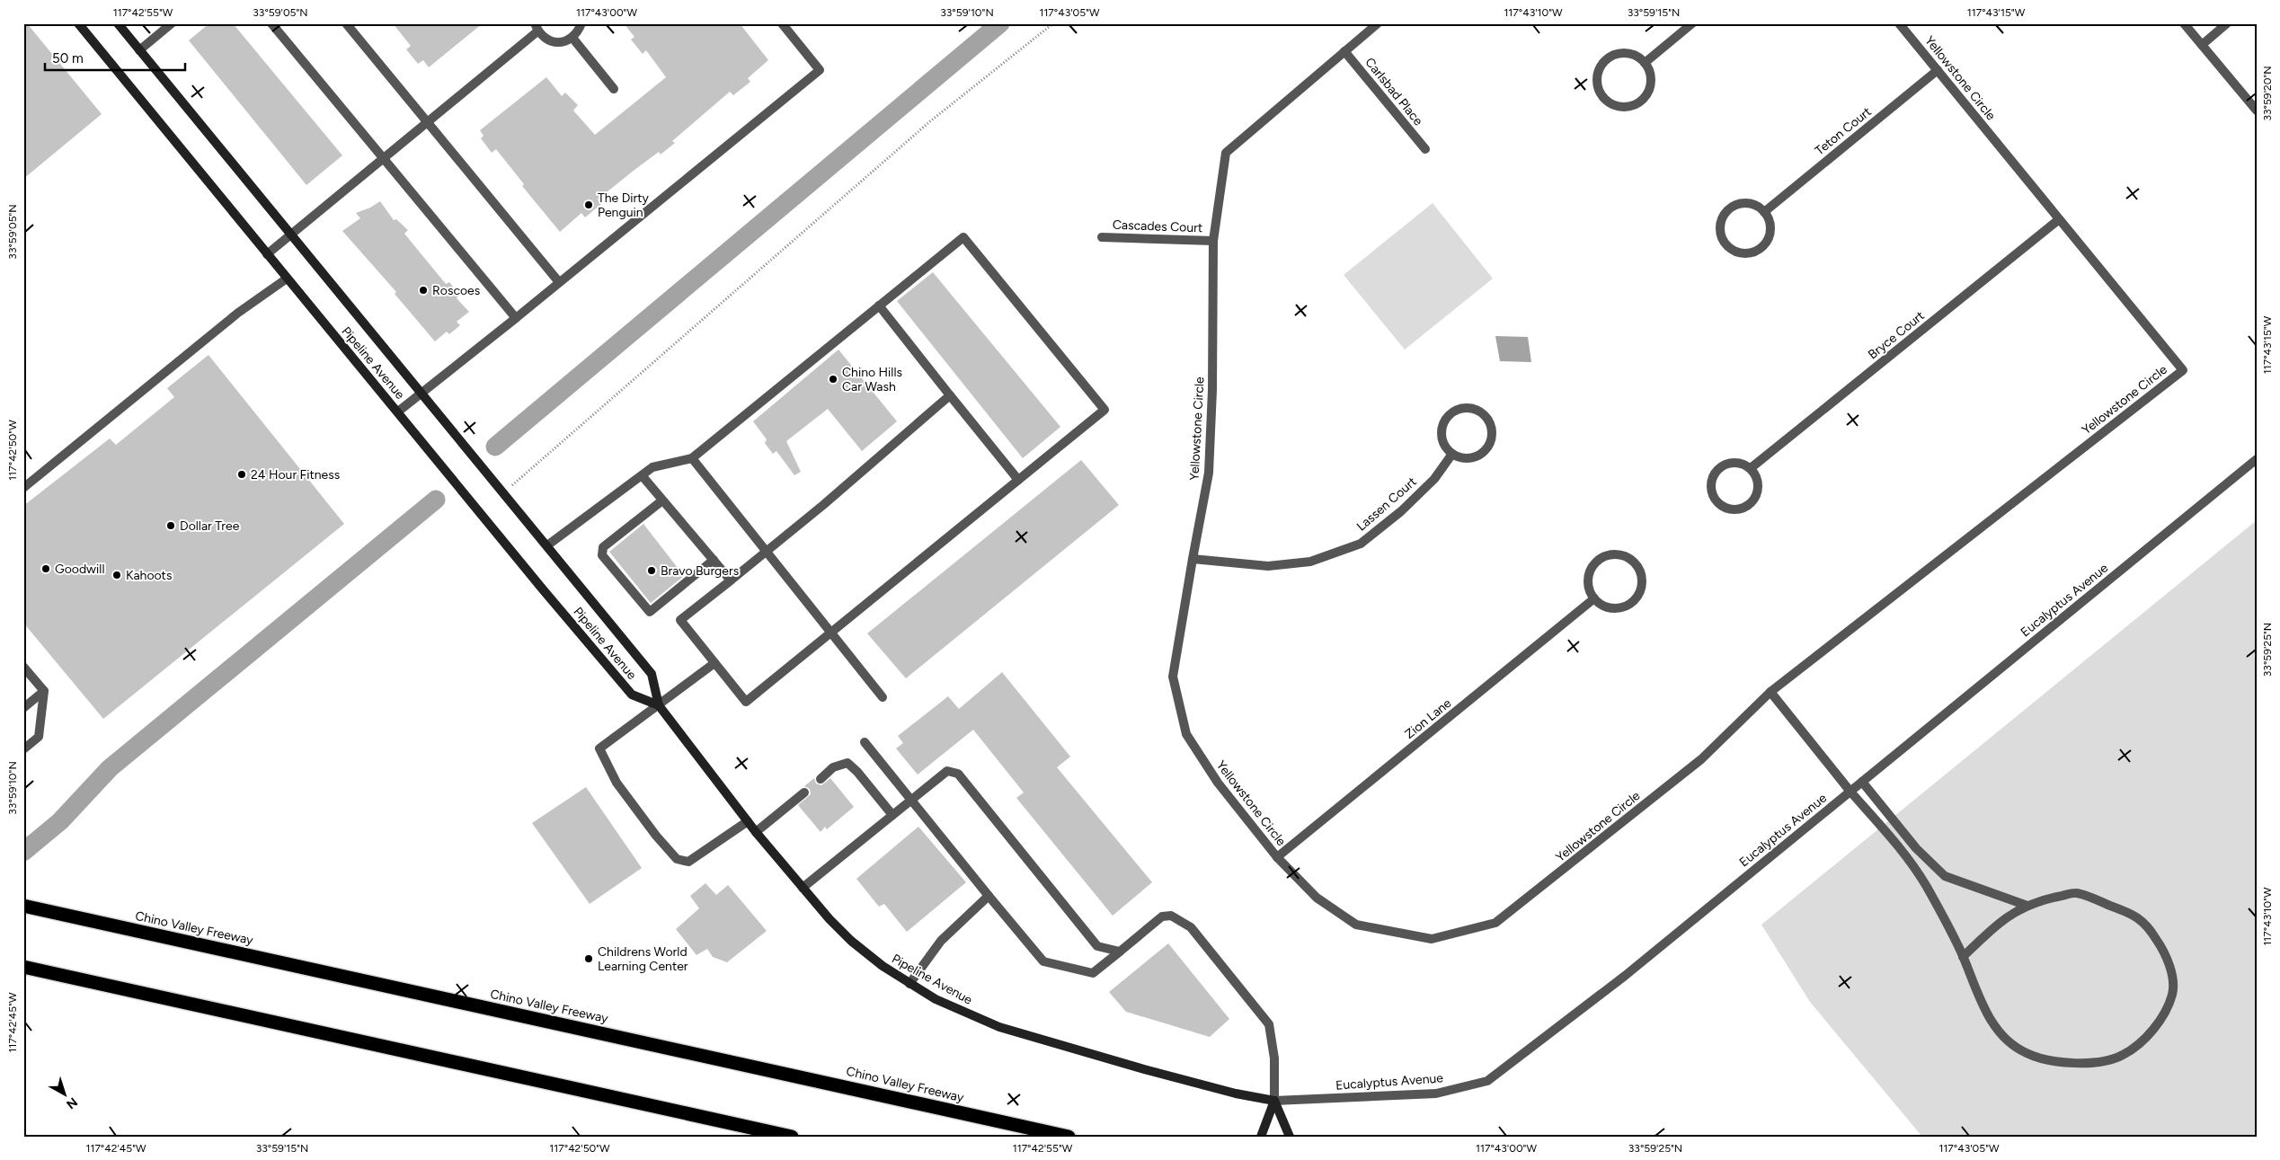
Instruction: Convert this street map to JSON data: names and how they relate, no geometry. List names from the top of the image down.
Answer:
{
  "streets": {
    "highway": ["Chino Valley Freeway"],
    "main road": ["Pipeline Avenue"],
    "street": [
      "Yellowstone Circle",
      "Carlsbad Place",
      "Teton Court",
      "Cascades Court",
      "Bryce Court",
      "Lassen Court",
      "Eucalyptus Avenue",
      "Zion Lane"
    ]
  },
  "crossings": [
    ["Yellowstone Circle", "Carlsbad Place"],
    ["Yellowstone Circle", "Teton Court"],
    ["Yellowstone Circle", "Cascades Court"],
    ["Yellowstone Circle", "Bryce Court"],
    ["Yellowstone Circle", "Lassen Court"],
    ["Yellowstone Circle", "Zion Lane"],
    ["Pipeline Avenue", "Eucalyptus Avenue"]
  ],
  "places": [
    "The Dirty Penguin",
    "Roscoes",
    "Chino Hills Car Wash",
    "24 Hour Fitness",
    "Dollar Tree",
    "Goodwill",
    "Bravo Burgers",
    "Kahoots",
    "Childrens World Learning Center"
  ],
  "scale_bar": "50 m",
  "north": "bottom right",
  "coordinates": [
    "117°42'55\"W",
    "33°59'05\"N",
    "117°43'00\"W",
    "33°59'10\"N",
    "117°43'05\"W",
    "117°43'10\"W",
    "33°59'15\"N",
    "117°43'15\"W",
    "33°59'20\"N",
    "117°42'50\"W",
    "33°59'25\"N",
    "117°42'45\"W"
  ]
}
